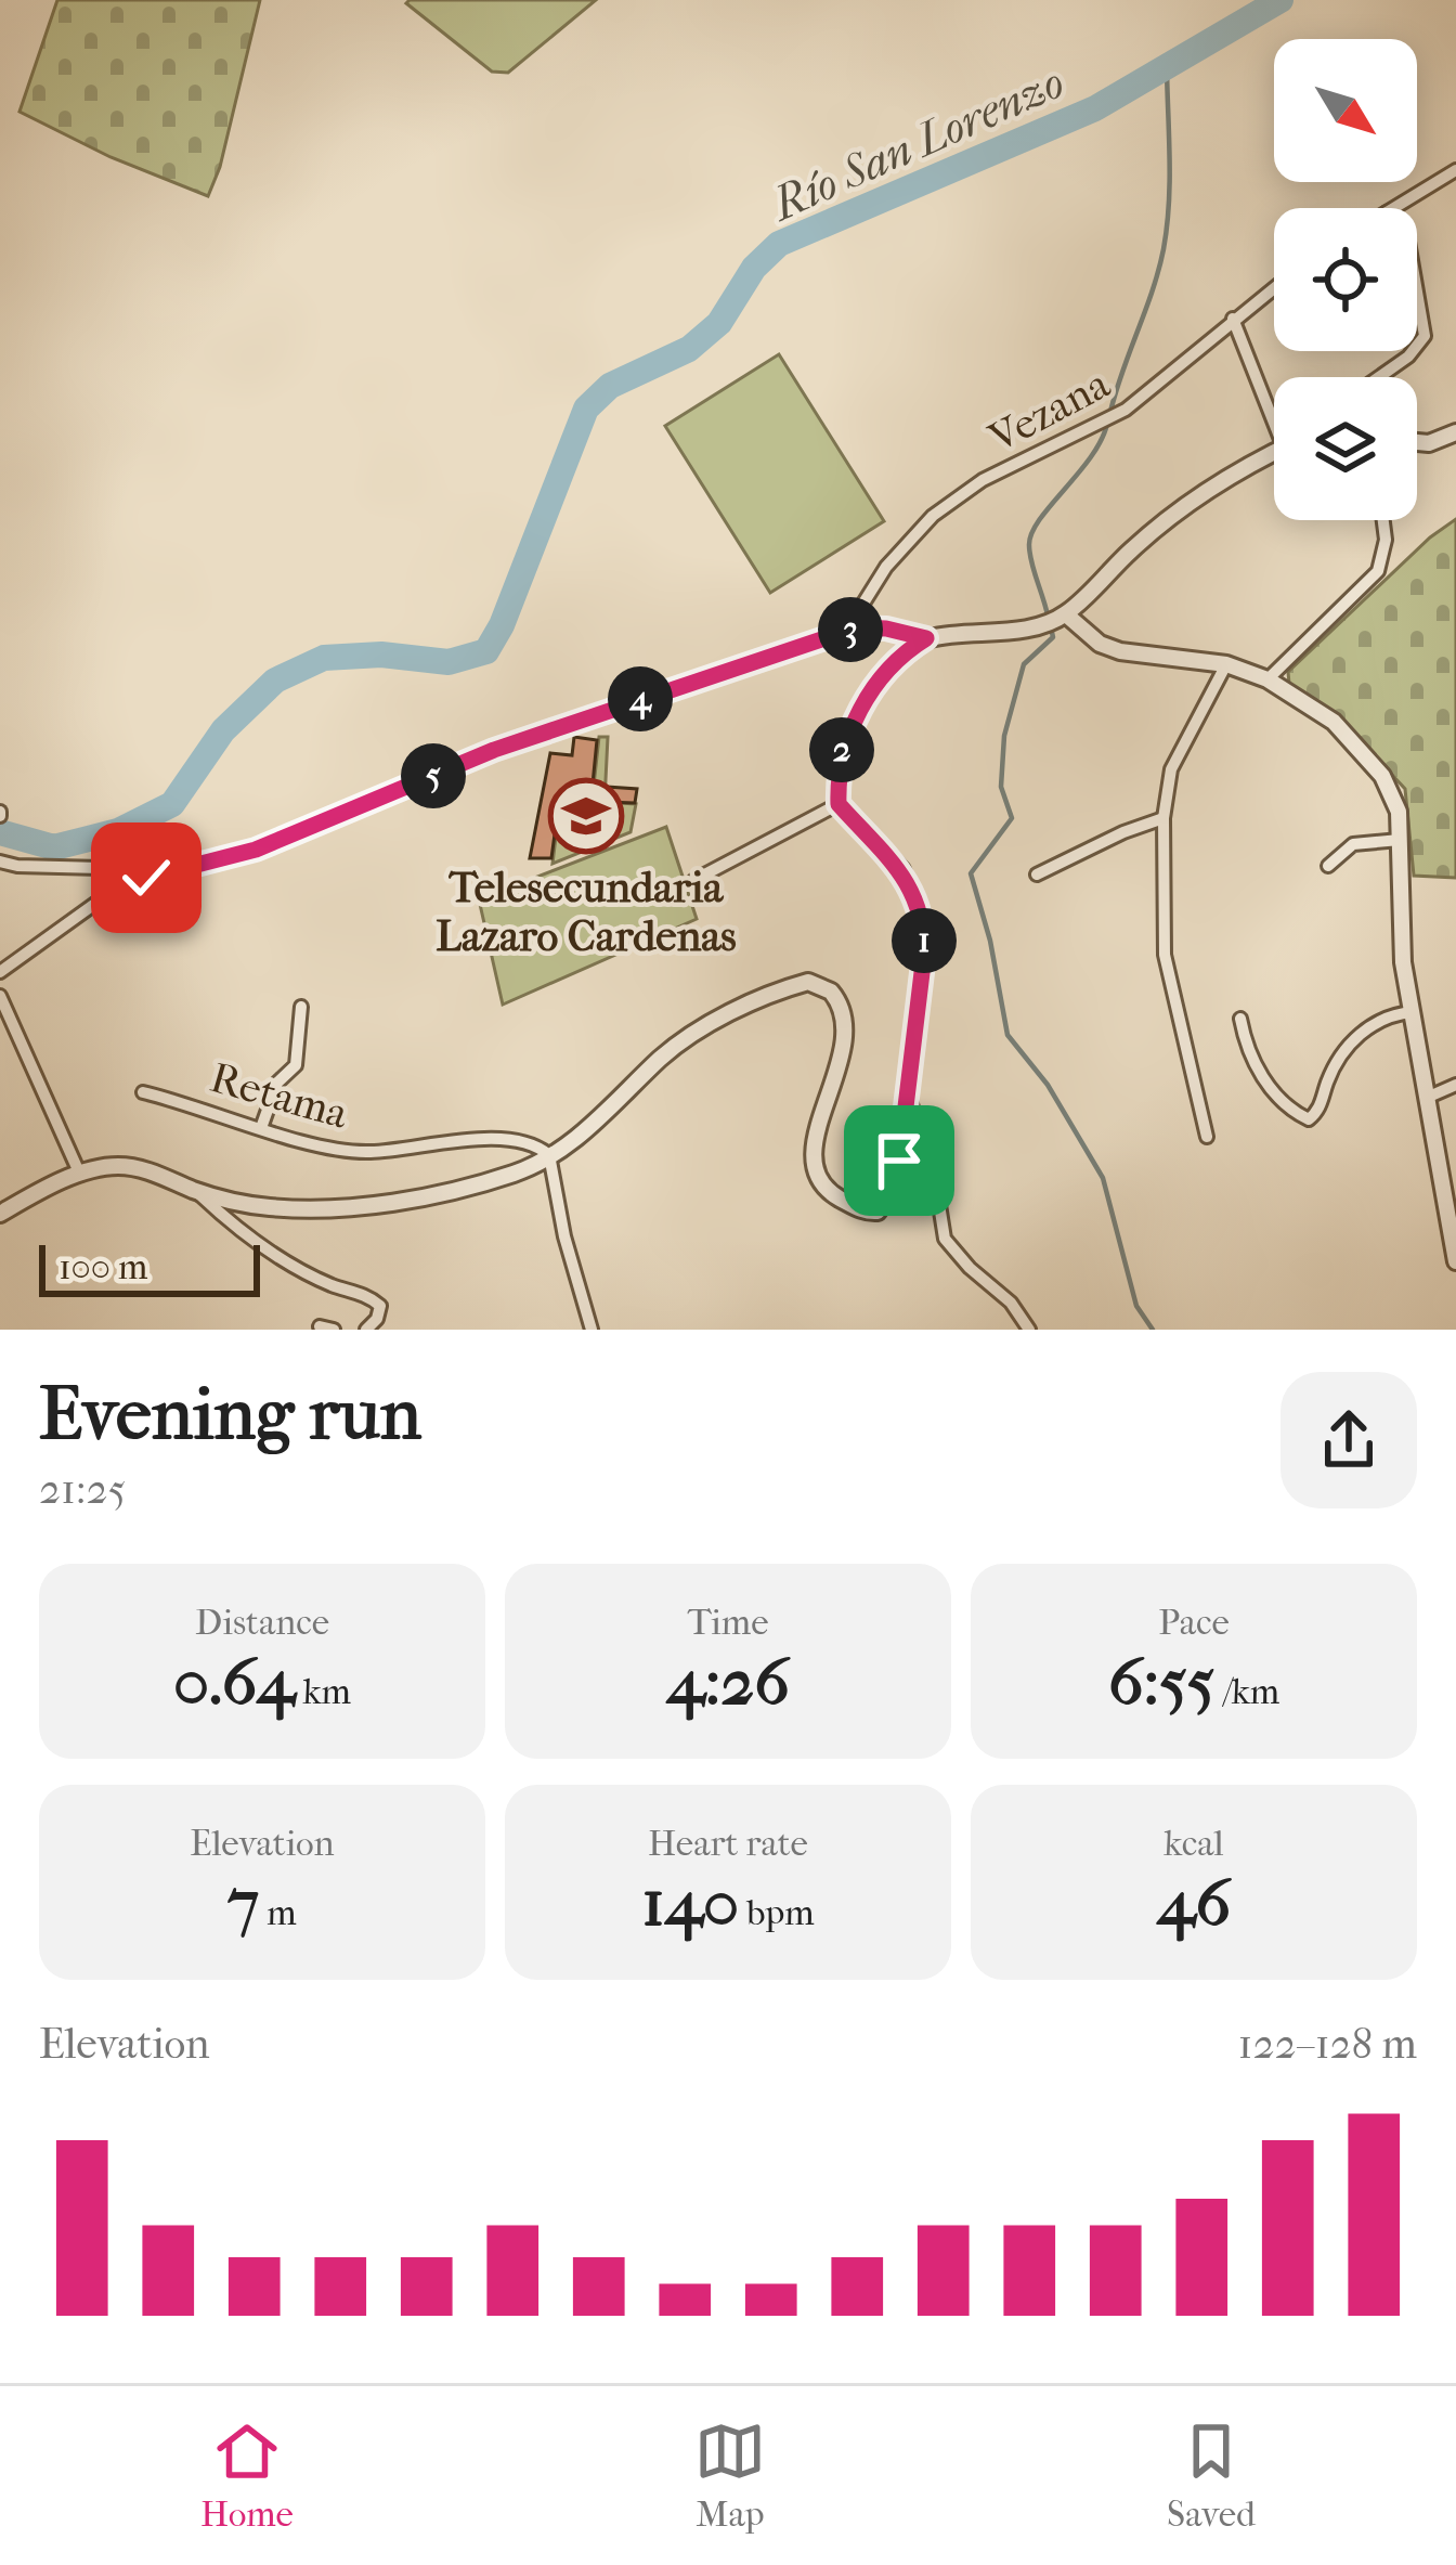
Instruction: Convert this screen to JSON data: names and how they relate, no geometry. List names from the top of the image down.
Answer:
{
  "streets": {
    "street": ["Vezana", "Retama"]
  },
  "water": ["Río San Lorenzo"],
  "places": {
    "school or university": ["Telesecundaria Lazaro Cardenas"]
  },
  "scale_bar": "100 m",
  "north": "bottom right",
  "page": {
    "pins": [
      "3",
      "4",
      "2",
      "5",
      "1"
    ],
    "scale": "100 m",
    "heading": ["Evening run", "21:25"],
    "stats": [
      ["Distance", "0.64 km"],
      ["Time", "4:26"],
      ["Pace", "6:55 /km"],
      ["Elevation", "7 m"],
      ["Heart rate", "140 bpm"],
      ["kcal", "46"]
    ],
    "chart": ["Elevation", "122–128 m"],
    "tabs": ["Home", "Map", "Saved"]
  }
}
